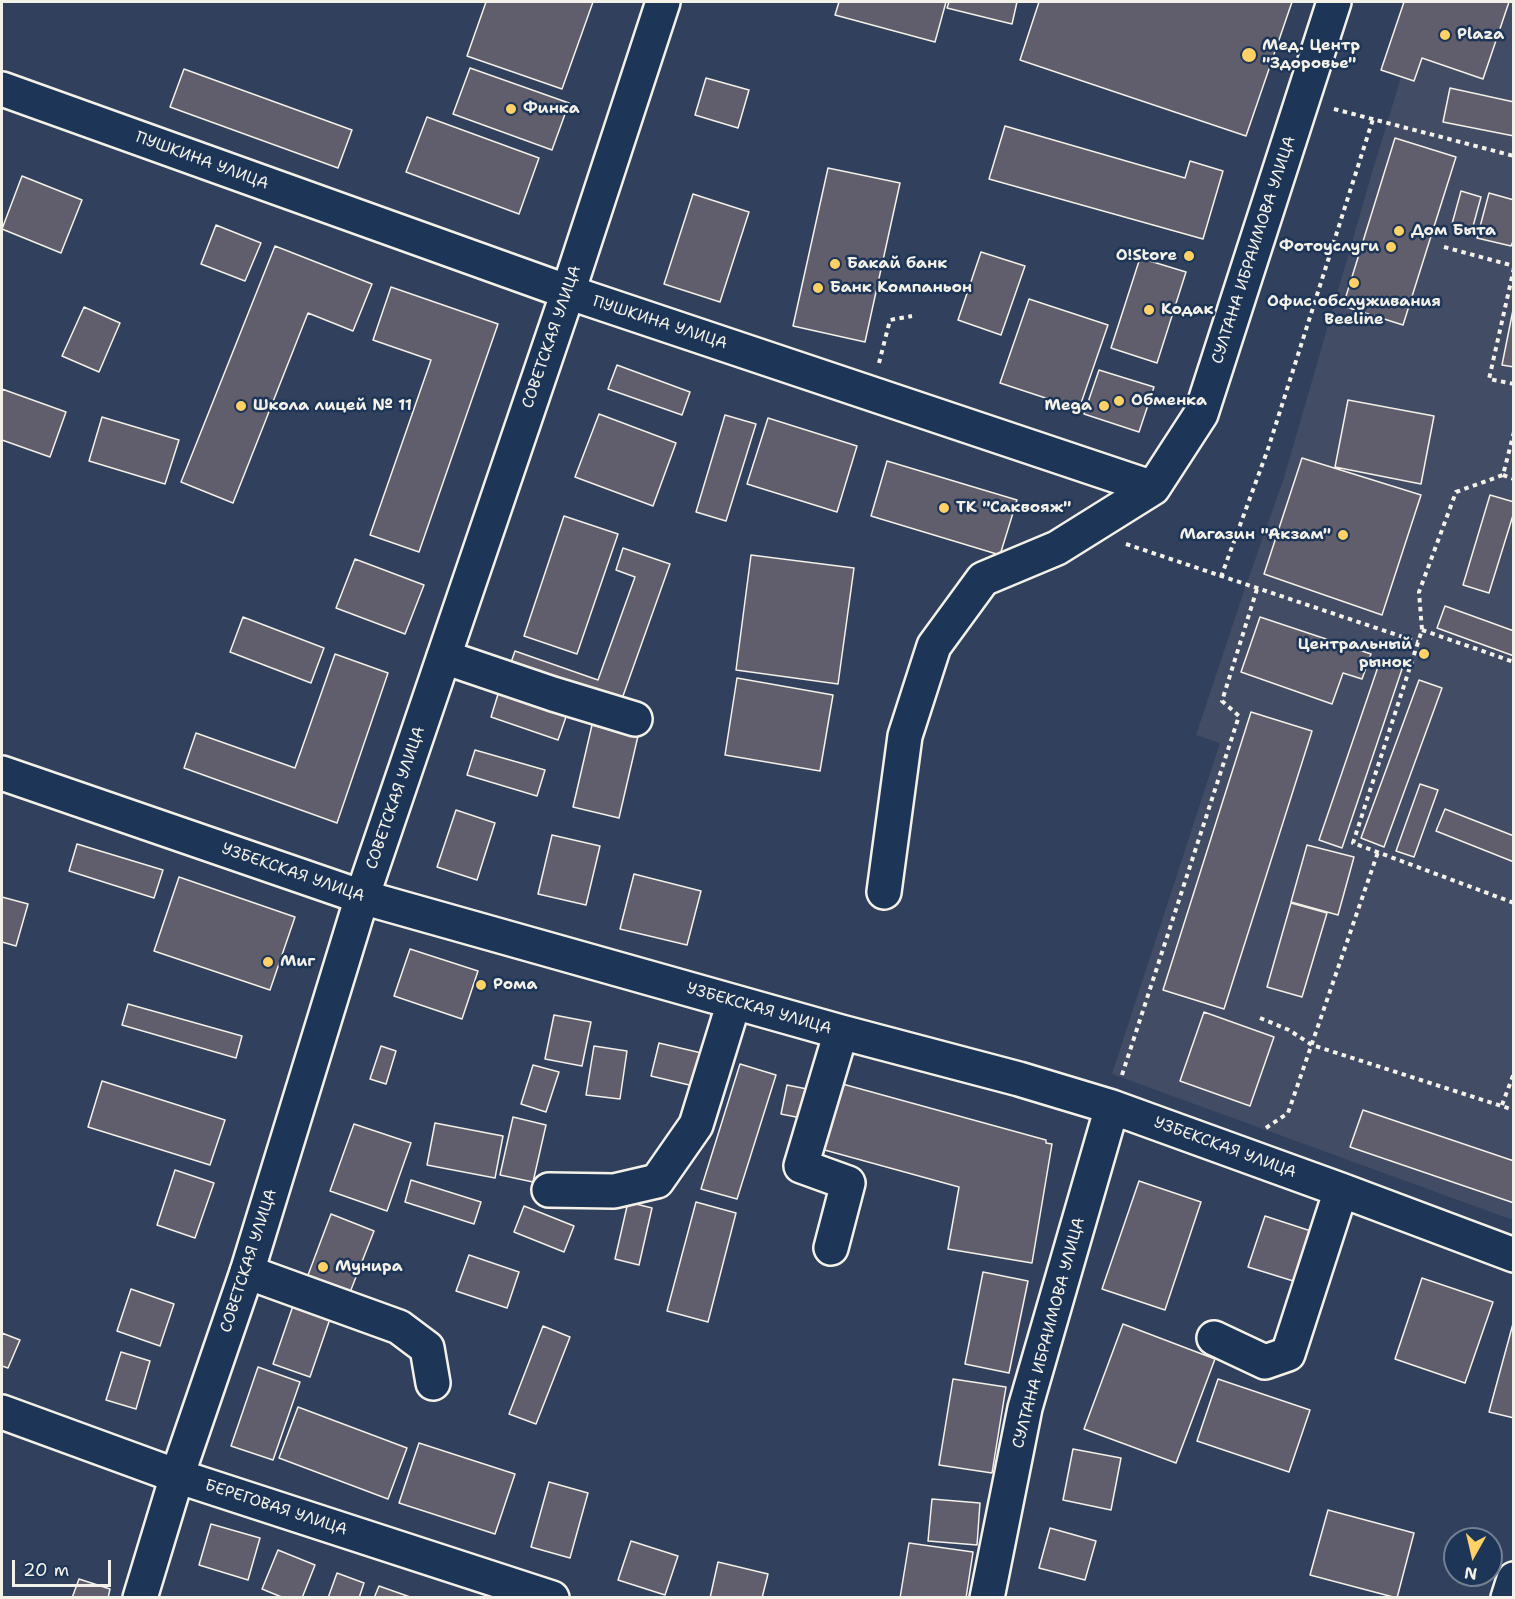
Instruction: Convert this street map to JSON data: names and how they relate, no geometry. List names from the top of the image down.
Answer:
{
  "streets": {
    "street": [
      "ПУШКИНА УЛИЦА",
      "СУЛТАНА ИБРАИМОВА УЛИЦА",
      "СОВЕТСКАЯ УЛИЦА",
      "УЗБЕКСКАЯ УЛИЦА",
      "БЕРЕГОВАЯ УЛИЦА"
    ]
  },
  "crossings": [
    ["ПУШКИНА УЛИЦА", "СУЛТАНА ИБРАИМОВА УЛИЦА"],
    ["ПУШКИНА УЛИЦА", "СОВЕТСКАЯ УЛИЦА"],
    ["СУЛТАНА ИБРАИМОВА УЛИЦА", "УЗБЕКСКАЯ УЛИЦА"],
    ["СОВЕТСКАЯ УЛИЦА", "УЗБЕКСКАЯ УЛИЦА"],
    ["СОВЕТСКАЯ УЛИЦА", "БЕРЕГОВАЯ УЛИЦА"]
  ],
  "places": [
    "Plaza",
    "Мед. Центр \"Здоровье\"",
    "Финка",
    "Дом Быта",
    "Фотоуслуги",
    "O!Store",
    "Бакай банк",
    "Офис обслуживания Beeline",
    "Банк Компаньон",
    "Кодак",
    "Обменка",
    "Школа лицей № 11",
    "Mega",
    "ТК \"Саквояж\"",
    "Магазин \"Акзам\"",
    "Центральный рынок",
    "Миг",
    "Рома",
    "Мунира"
  ],
  "scale_bar": "20 m",
  "north": "bottom"
}
